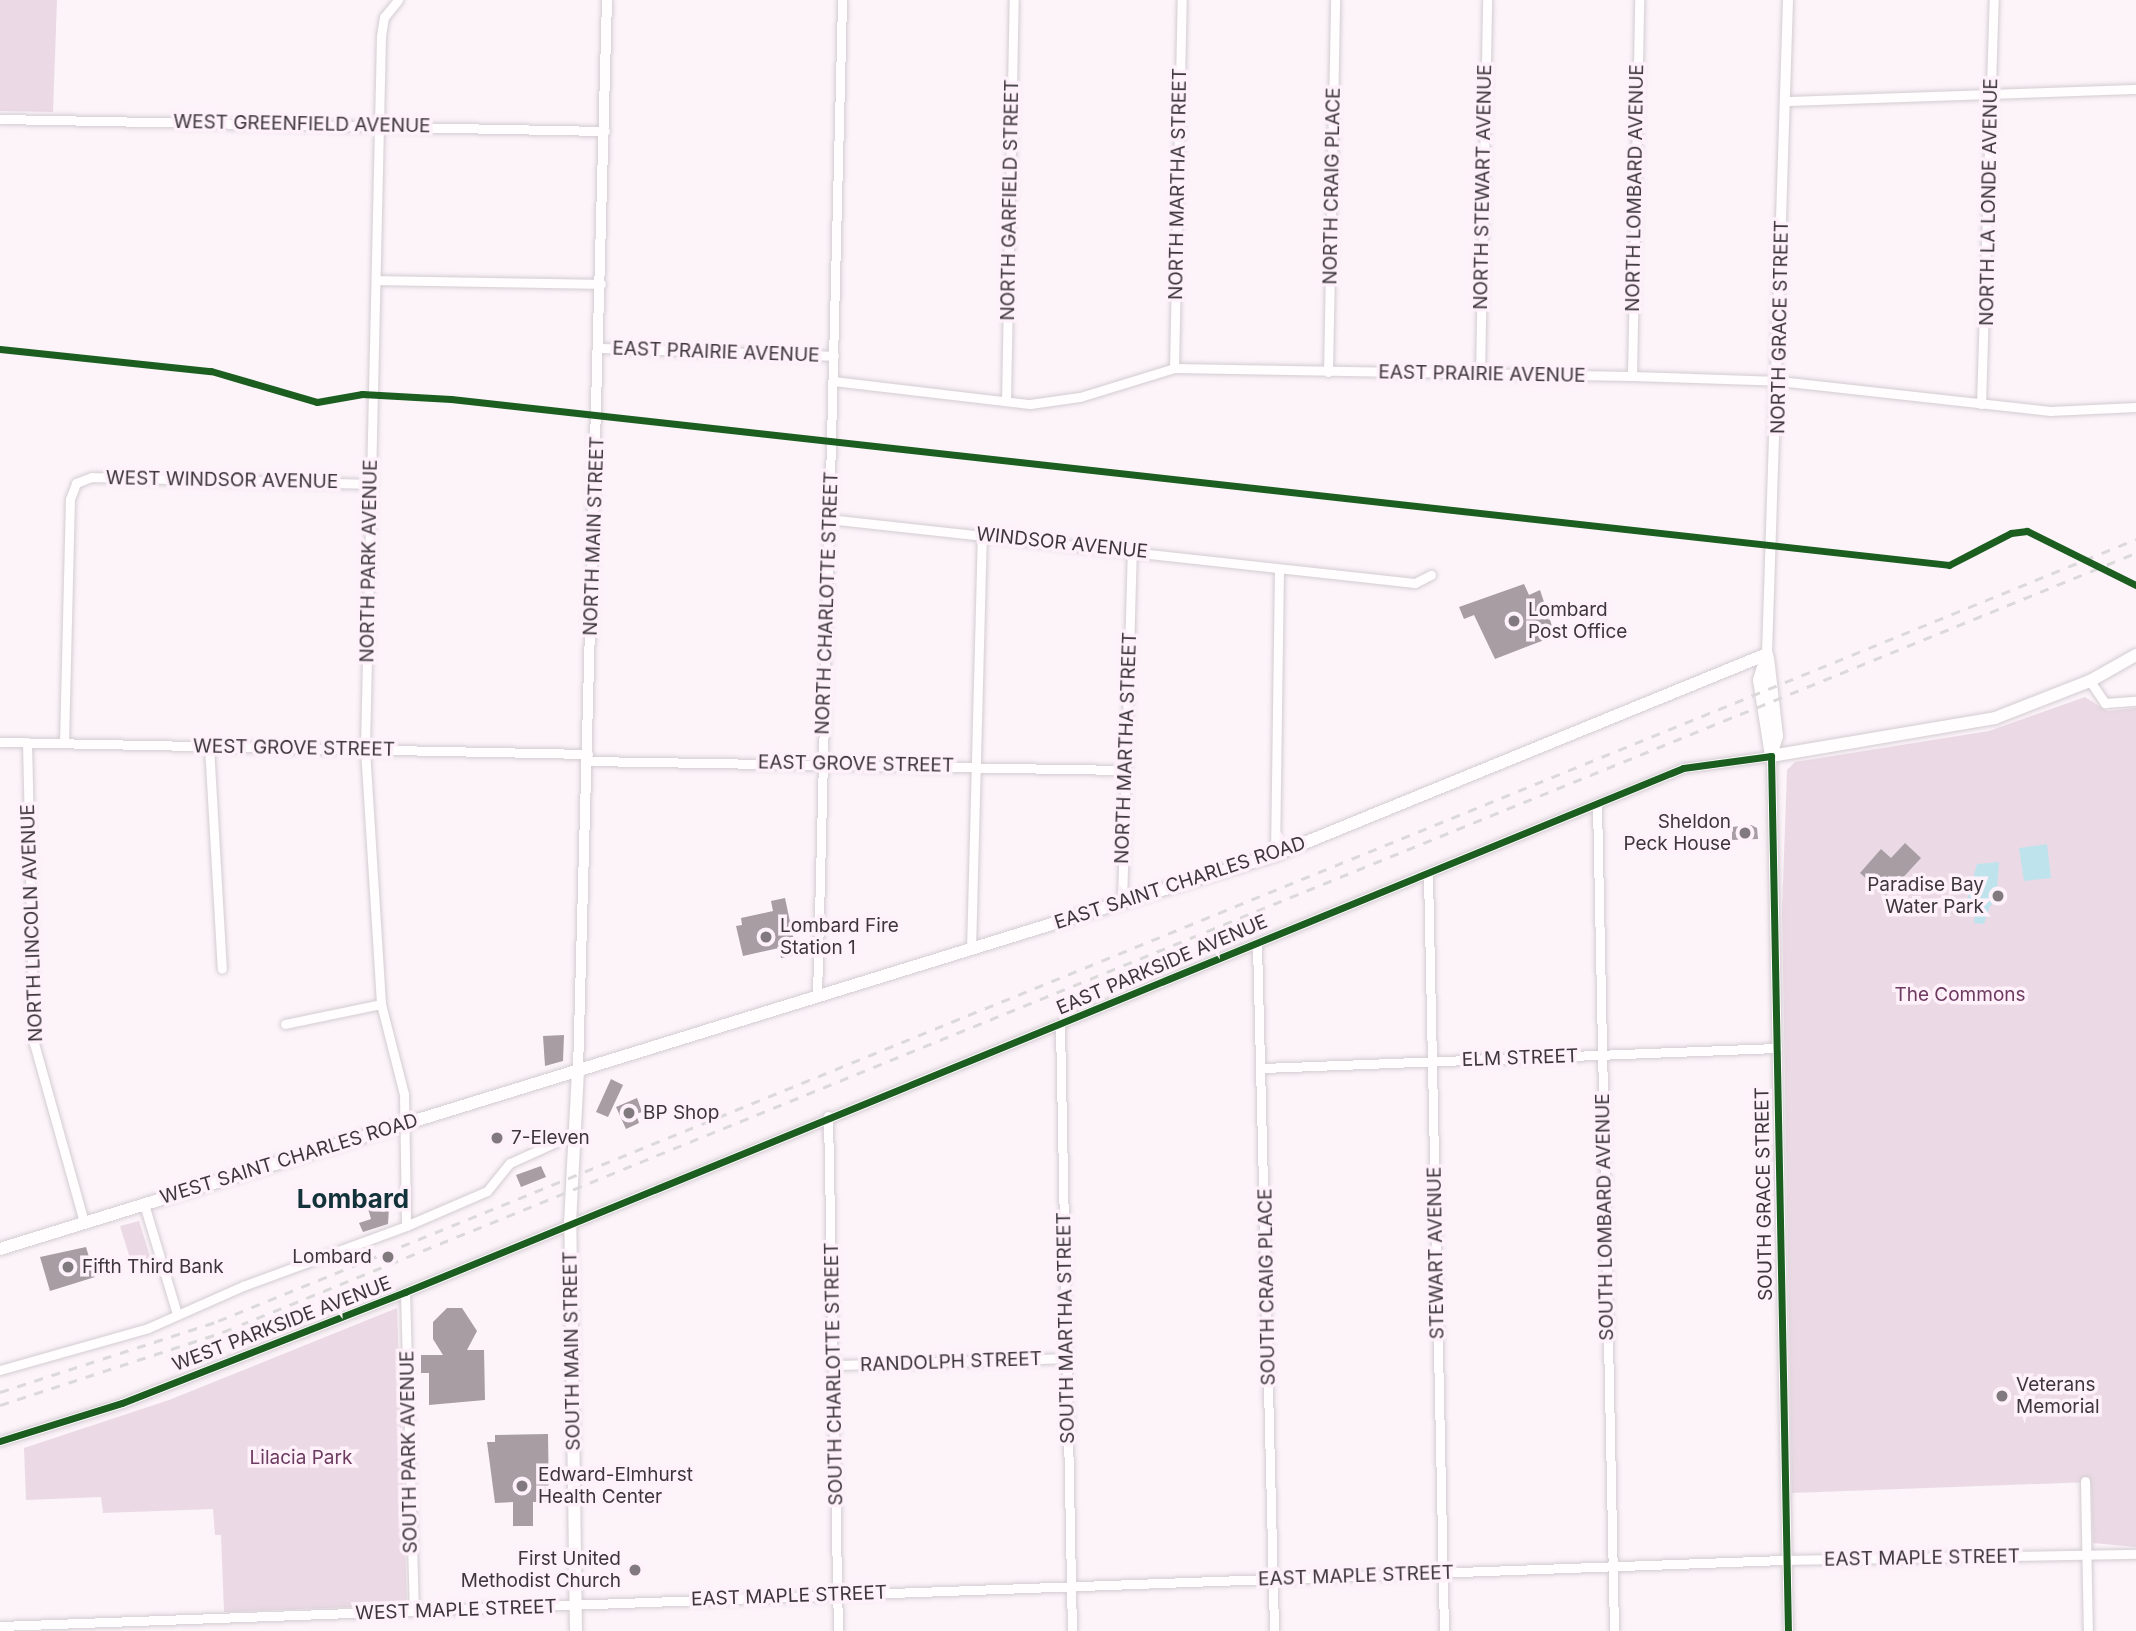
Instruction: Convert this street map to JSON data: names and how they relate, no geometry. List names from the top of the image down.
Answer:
{
  "streets": {
    "main road": [
      "NORTH GRACE STREET",
      "EAST SAINT CHARLES ROAD",
      "WEST SAINT CHARLES ROAD",
      "SOUTH MAIN STREET"
    ],
    "street": [
      "WEST GREENFIELD AVENUE",
      "NORTH MARTHA STREET",
      "NORTH CRAIG PLACE",
      "NORTH STEWART AVENUE",
      "NORTH LOMBARD AVENUE",
      "NORTH GARFIELD STREET",
      "NORTH LA LONDE AVENUE",
      "EAST PRAIRIE AVENUE",
      "WEST WINDSOR AVENUE",
      "NORTH MAIN STREET",
      "WINDSOR AVENUE",
      "NORTH PARK AVENUE",
      "NORTH CHARLOTTE STREET",
      "WEST GROVE STREET",
      "EAST GROVE STREET",
      "NORTH LINCOLN AVENUE",
      "EAST PARKSIDE AVENUE",
      "ELM STREET",
      "SOUTH GRACE STREET",
      "SOUTH LOMBARD AVENUE",
      "STEWART AVENUE",
      "SOUTH CRAIG PLACE",
      "WEST PARKSIDE AVENUE",
      "SOUTH MARTHA STREET",
      "RANDOLPH STREET",
      "SOUTH CHARLOTTE STREET",
      "SOUTH PARK AVENUE",
      "EAST MAPLE STREET",
      "WEST MAPLE STREET"
    ]
  },
  "crossings": [
    ["WEST GREENFIELD AVENUE", "NORTH MAIN STREET"],
    ["WEST GREENFIELD AVENUE", "NORTH PARK AVENUE"],
    ["NORTH MARTHA STREET", "EAST PRAIRIE AVENUE"],
    ["NORTH MARTHA STREET", "WINDSOR AVENUE"],
    ["NORTH MARTHA STREET", "EAST GROVE STREET"],
    ["NORTH MARTHA STREET", "EAST SAINT CHARLES ROAD"],
    ["NORTH CRAIG PLACE", "EAST PRAIRIE AVENUE"],
    ["NORTH STEWART AVENUE", "EAST PRAIRIE AVENUE"],
    ["NORTH LOMBARD AVENUE", "EAST PRAIRIE AVENUE"],
    ["NORTH GARFIELD STREET", "EAST PRAIRIE AVENUE"],
    ["NORTH LA LONDE AVENUE", "EAST PRAIRIE AVENUE"],
    ["NORTH GRACE STREET", "EAST PRAIRIE AVENUE"],
    ["NORTH GRACE STREET", "EAST SAINT CHARLES ROAD"],
    ["NORTH GRACE STREET", "EAST PARKSIDE AVENUE"],
    ["NORTH GRACE STREET", "SOUTH GRACE STREET"],
    ["EAST PRAIRIE AVENUE", "NORTH MAIN STREET"],
    ["EAST PRAIRIE AVENUE", "NORTH CHARLOTTE STREET"],
    ["WEST WINDSOR AVENUE", "NORTH PARK AVENUE"],
    ["WEST WINDSOR AVENUE", "WEST GROVE STREET"],
    ["NORTH MAIN STREET", "WEST GROVE STREET"],
    ["NORTH MAIN STREET", "EAST GROVE STREET"],
    ["NORTH MAIN STREET", "EAST SAINT CHARLES ROAD"],
    ["NORTH MAIN STREET", "WEST SAINT CHARLES ROAD"],
    ["NORTH MAIN STREET", "SOUTH MAIN STREET"],
    ["WINDSOR AVENUE", "NORTH CHARLOTTE STREET"],
    ["NORTH PARK AVENUE", "WEST GROVE STREET"],
    ["NORTH PARK AVENUE", "WEST SAINT CHARLES ROAD"],
    ["NORTH CHARLOTTE STREET", "EAST GROVE STREET"],
    ["NORTH CHARLOTTE STREET", "EAST SAINT CHARLES ROAD"],
    ["WEST GROVE STREET", "EAST GROVE STREET"],
    ["WEST GROVE STREET", "NORTH LINCOLN AVENUE"],
    ["EAST SAINT CHARLES ROAD", "WEST SAINT CHARLES ROAD"],
    ["EAST SAINT CHARLES ROAD", "SOUTH MAIN STREET"],
    ["NORTH LINCOLN AVENUE", "WEST SAINT CHARLES ROAD"],
    ["EAST PARKSIDE AVENUE", "SOUTH GRACE STREET"],
    ["EAST PARKSIDE AVENUE", "SOUTH LOMBARD AVENUE"],
    ["EAST PARKSIDE AVENUE", "STEWART AVENUE"],
    ["EAST PARKSIDE AVENUE", "SOUTH CRAIG PLACE"],
    ["EAST PARKSIDE AVENUE", "WEST PARKSIDE AVENUE"],
    ["EAST PARKSIDE AVENUE", "SOUTH MARTHA STREET"],
    ["EAST PARKSIDE AVENUE", "SOUTH MAIN STREET"],
    ["EAST PARKSIDE AVENUE", "SOUTH CHARLOTTE STREET"],
    ["ELM STREET", "SOUTH GRACE STREET"],
    ["ELM STREET", "SOUTH LOMBARD AVENUE"],
    ["ELM STREET", "STEWART AVENUE"],
    ["ELM STREET", "SOUTH CRAIG PLACE"],
    ["WEST SAINT CHARLES ROAD", "SOUTH MAIN STREET"],
    ["SOUTH GRACE STREET", "EAST MAPLE STREET"],
    ["SOUTH LOMBARD AVENUE", "EAST MAPLE STREET"],
    ["STEWART AVENUE", "EAST MAPLE STREET"],
    ["SOUTH CRAIG PLACE", "EAST MAPLE STREET"],
    ["WEST PARKSIDE AVENUE", "SOUTH MAIN STREET"],
    ["WEST PARKSIDE AVENUE", "SOUTH PARK AVENUE"],
    ["SOUTH MARTHA STREET", "RANDOLPH STREET"],
    ["SOUTH MARTHA STREET", "EAST MAPLE STREET"],
    ["SOUTH MAIN STREET", "EAST MAPLE STREET"],
    ["SOUTH MAIN STREET", "WEST MAPLE STREET"],
    ["RANDOLPH STREET", "SOUTH CHARLOTTE STREET"],
    ["SOUTH CHARLOTTE STREET", "EAST MAPLE STREET"],
    ["SOUTH PARK AVENUE", "WEST MAPLE STREET"],
    ["EAST MAPLE STREET", "WEST MAPLE STREET"]
  ],
  "districts": ["Lombard"],
  "parks": ["The Commons", "Lilacia Park"],
  "places": [
    "Lombard Post Office",
    "Sheldon Peck House",
    "Paradise Bay Water Park",
    "Lombard Fire Station 1",
    "BP Shop",
    "7-Eleven",
    "Lombard",
    "Fifth Third Bank",
    "Veterans Memorial",
    "Edward-Elmhurst Health Center",
    "First United Methodist Church"
  ]
}
